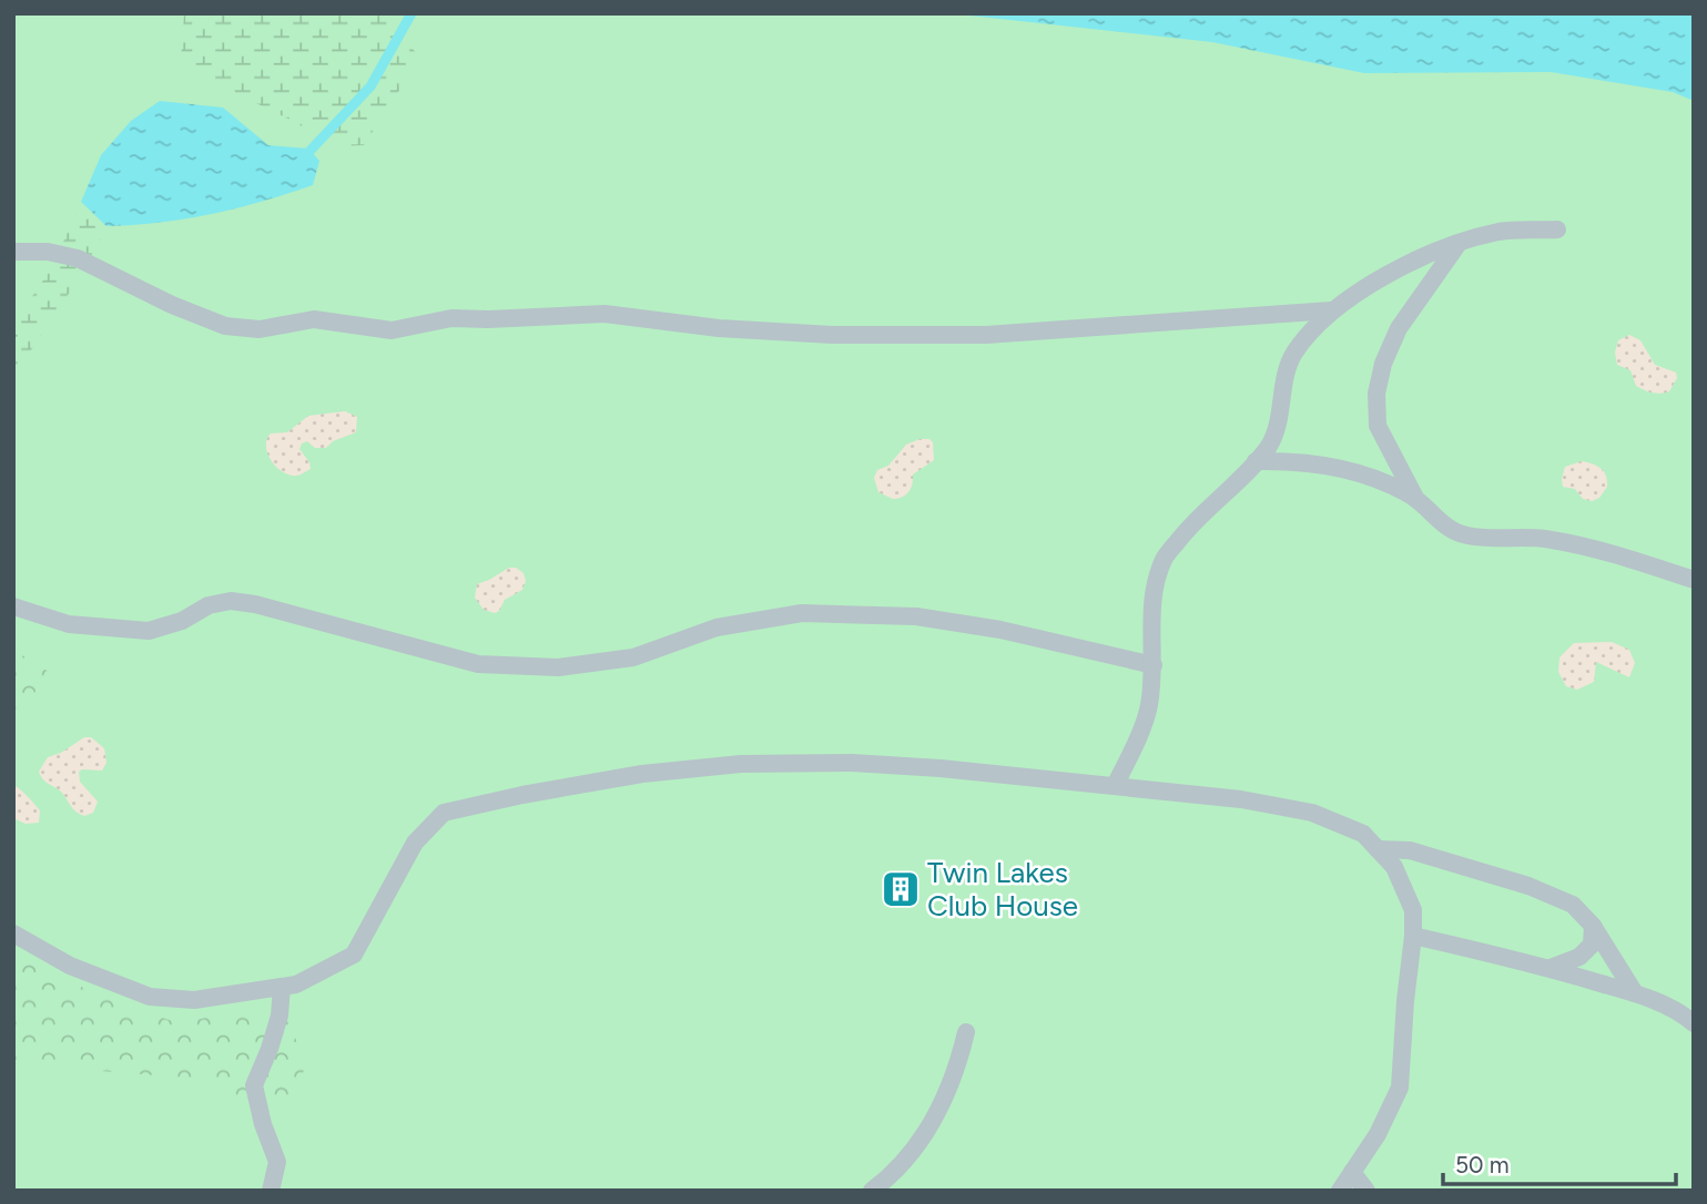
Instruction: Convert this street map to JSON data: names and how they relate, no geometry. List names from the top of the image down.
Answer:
{
  "places": {
    "building": ["Twin Lakes Club House"]
  },
  "scale_bar": "50 m"
}
